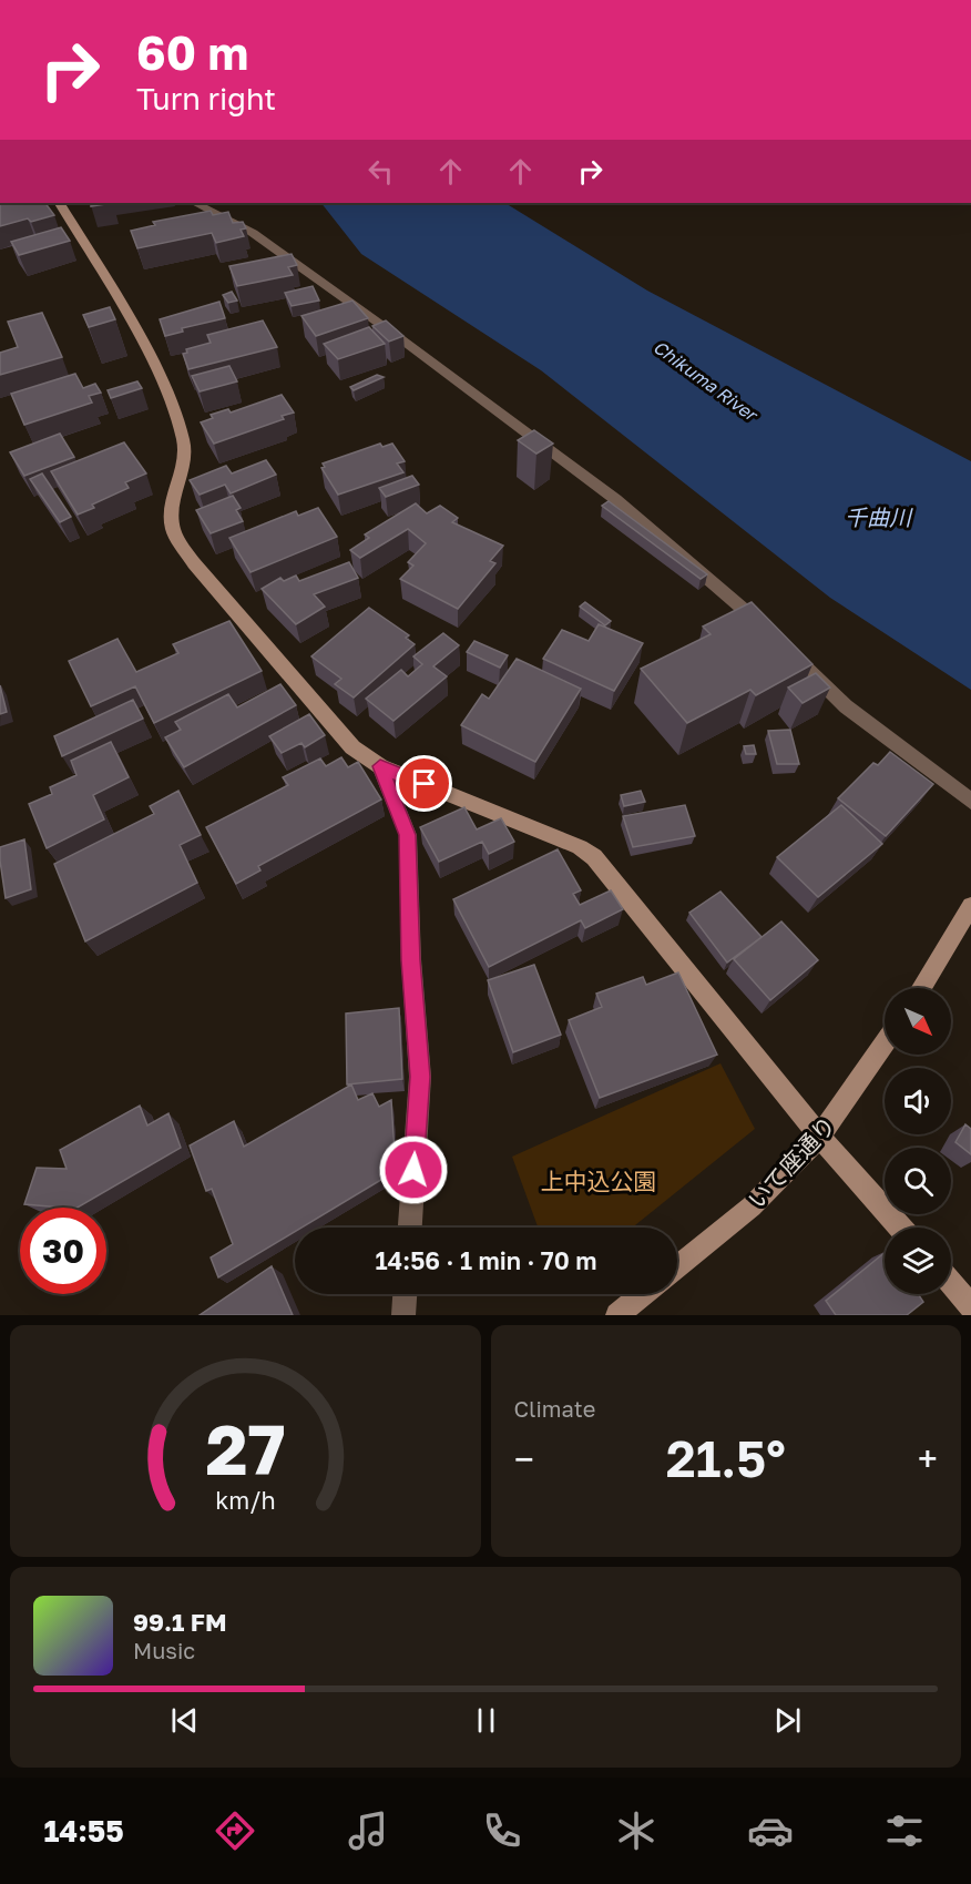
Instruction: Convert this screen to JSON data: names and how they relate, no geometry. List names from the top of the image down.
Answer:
{
  "streets": {
    "street": ["いて座通り"]
  },
  "water": ["Chikuma River", "千曲川"],
  "parks": ["上中込公園"],
  "north": "bottom right",
  "page": {
    "turn": ["60 m", "Turn right"],
    "limit": "30",
    "trip": "14:56 · 1 min · 70 m",
    "tile": "Climate",
    "heat": ["−", "21.5°", "+"],
    "song": ["99.1 FM", "Music"],
    "tabs": "14:55",
    "gauge": ["27", "km/h"]
  }
}
